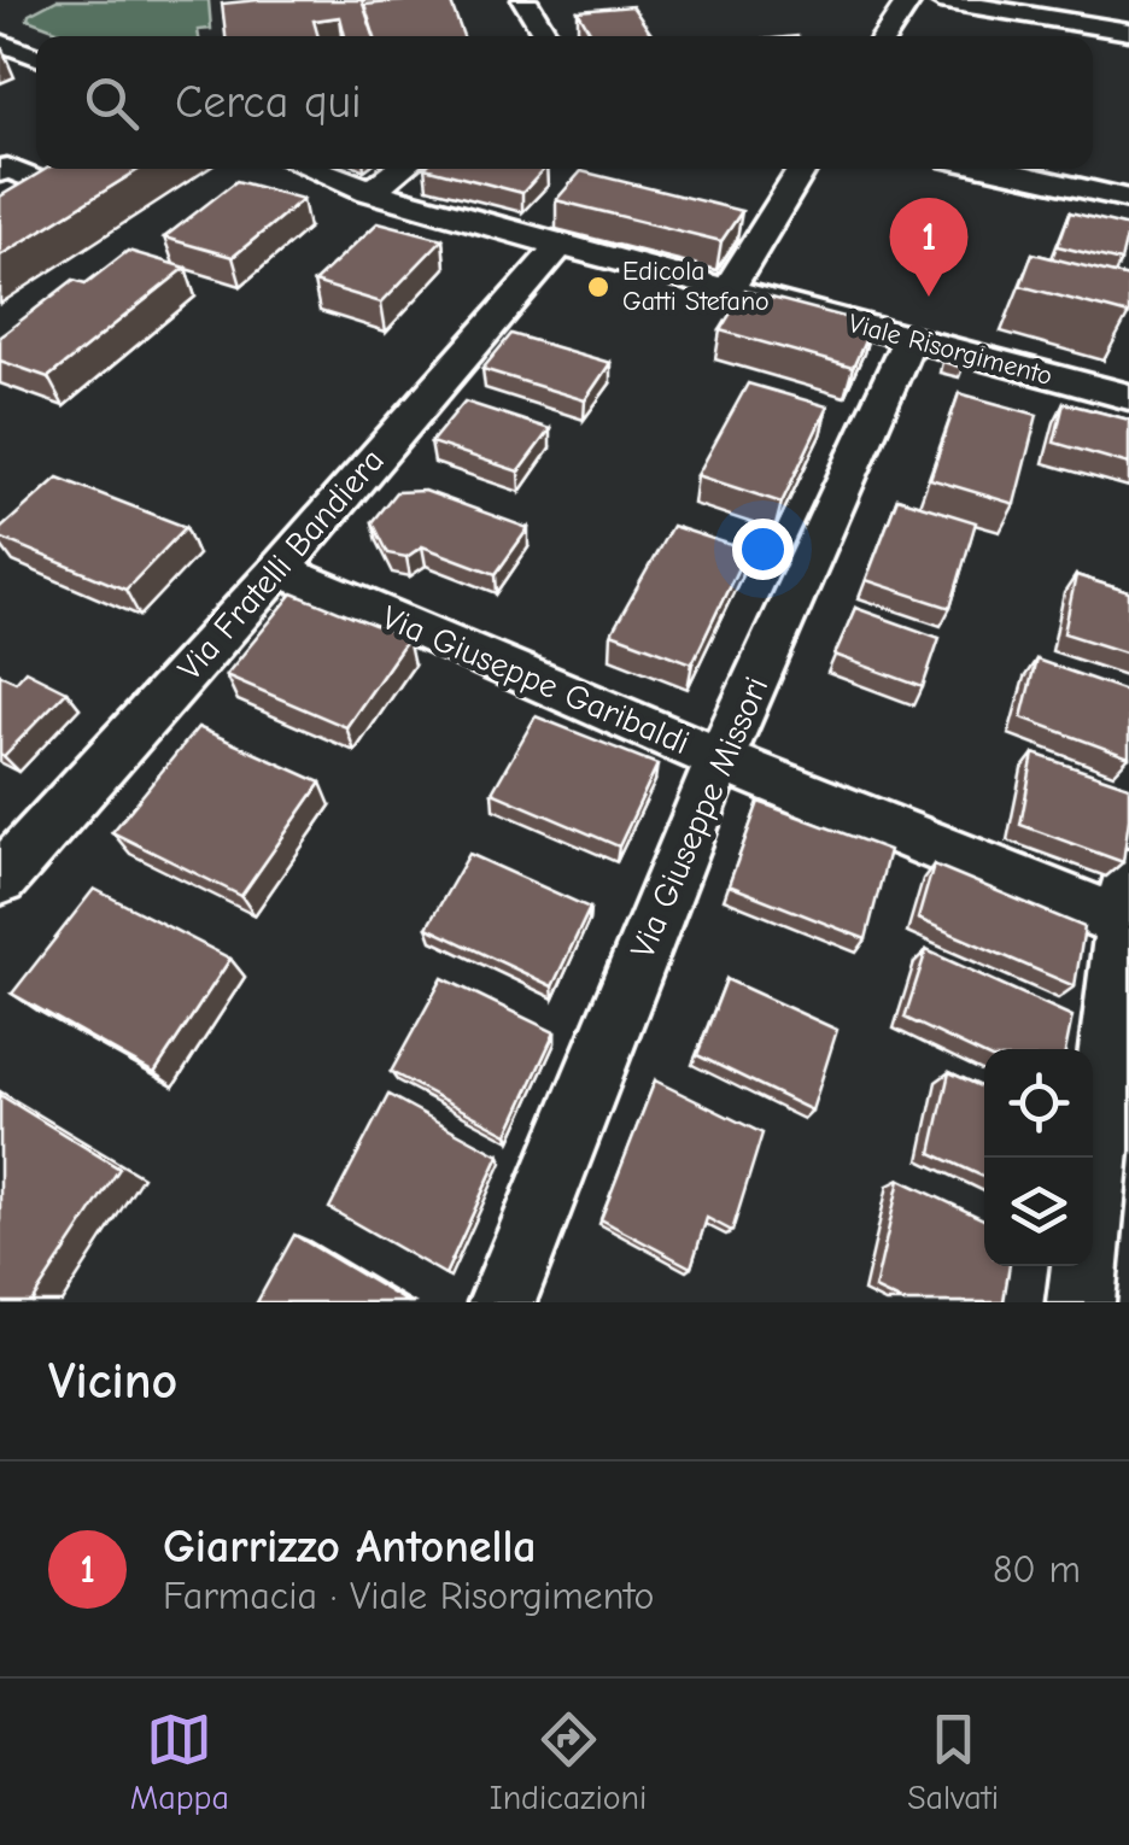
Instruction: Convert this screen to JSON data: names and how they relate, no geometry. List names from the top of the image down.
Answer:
{
  "streets": {
    "street": [
      "Viale Risorgimento",
      "Via Fratelli Bandiera",
      "Via Giuseppe Garibaldi",
      "Via Giuseppe Missori"
    ]
  },
  "crossings": [
    ["Viale Risorgimento", "Via Fratelli Bandiera"],
    ["Viale Risorgimento", "Via Giuseppe Missori"],
    ["Via Fratelli Bandiera", "Via Giuseppe Garibaldi"],
    ["Via Giuseppe Garibaldi", "Via Giuseppe Missori"]
  ],
  "places": ["Edicola Gatti Stefano"],
  "page": {
    "search": "Cerca qui",
    "pins": "1",
    "heading": "Vicino",
    "list": [
      {
        "mark": "1",
        "name": "Giarrizzo Antonella",
        "note": "Farmacia · Viale Risorgimento",
        "value": "80 m"
      }
    ],
    "nav": ["Mappa", "Indicazioni", "Salvati"]
  }
}
